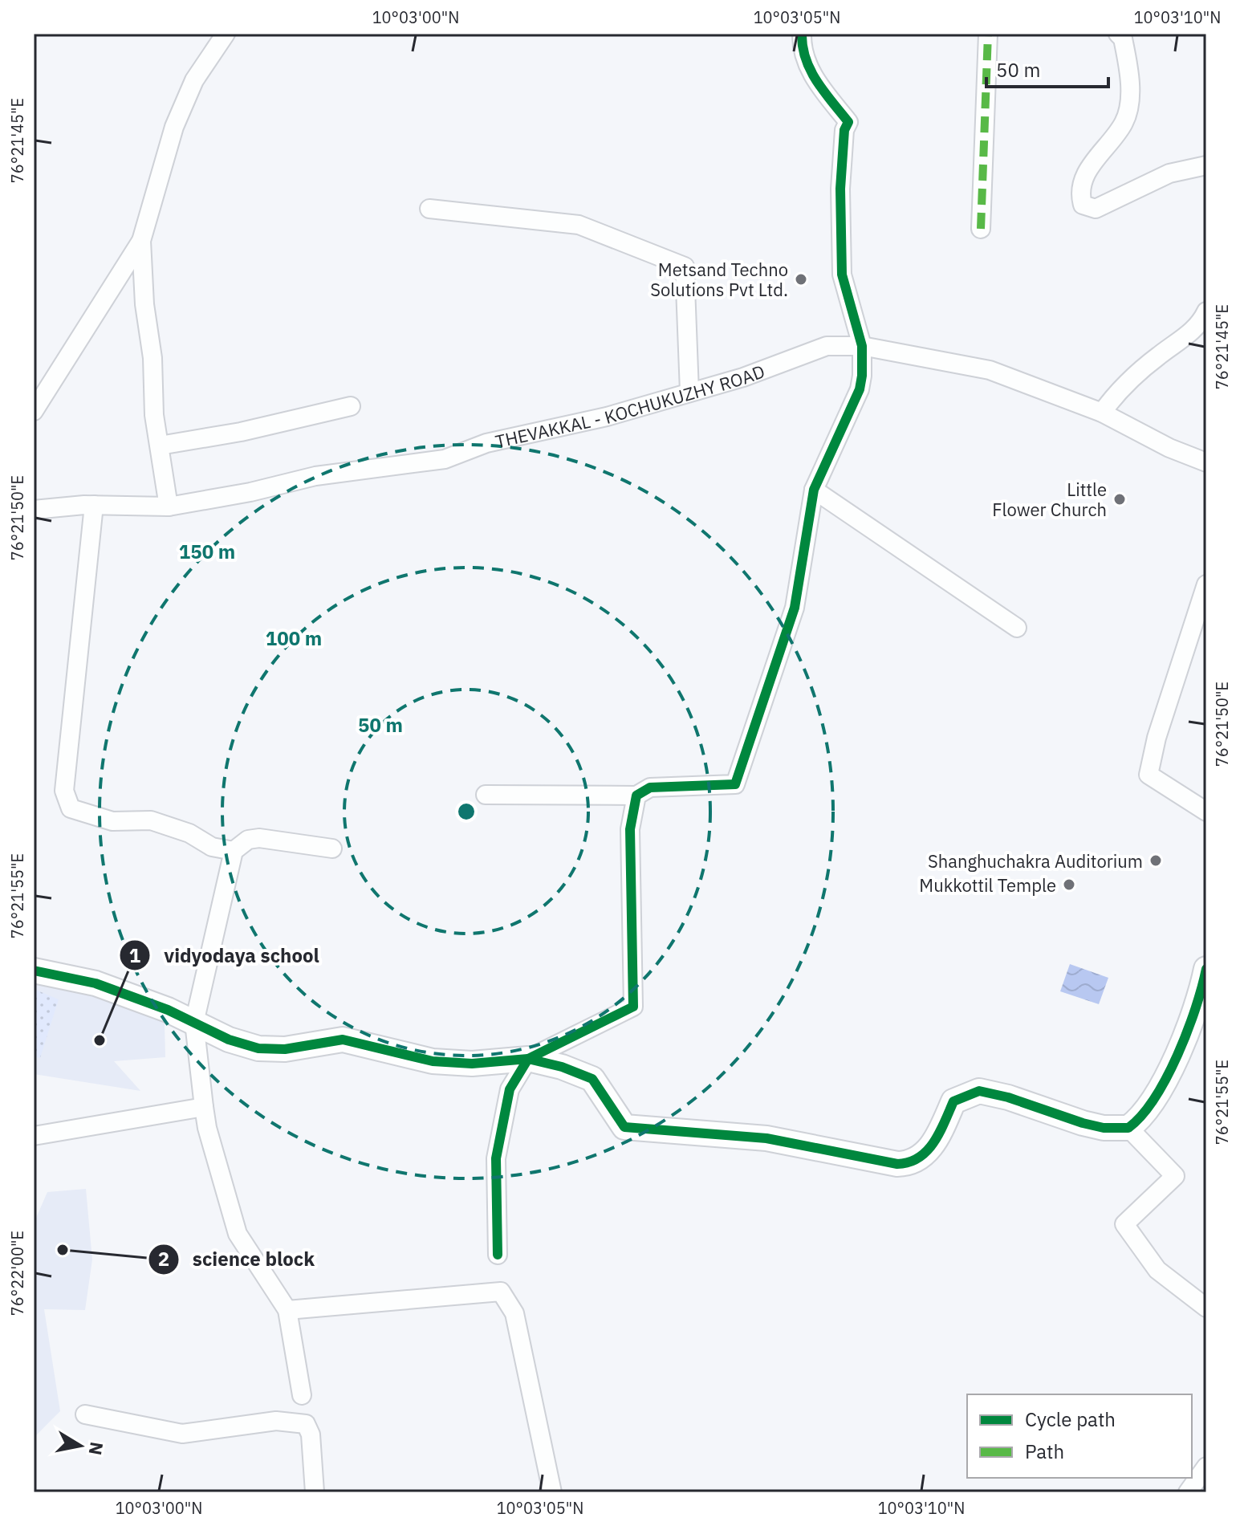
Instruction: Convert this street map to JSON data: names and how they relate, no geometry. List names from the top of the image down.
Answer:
{
  "streets": {
    "street": ["THEVAKKAL - KOCHUKUZHY ROAD"]
  },
  "places": [
    "Metsand Techno Solutions Pvt Ltd.",
    "Little Flower Church",
    "Shanghuchakra Auditorium",
    "Mukkottil Temple",
    "vidyodaya school",
    "science block"
  ],
  "legend": ["Cycle path", "Path"],
  "scale_bar": "50 m",
  "north": "right",
  "coordinates": [
    "10°03'00\"N",
    "10°03'05\"N",
    "10°03'10\"N",
    "76°21'45\"E",
    "76°21'50\"E",
    "76°21'55\"E",
    "76°22'00\"E"
  ],
  "rings": ["150 m", "100 m", "50 m"]
}
